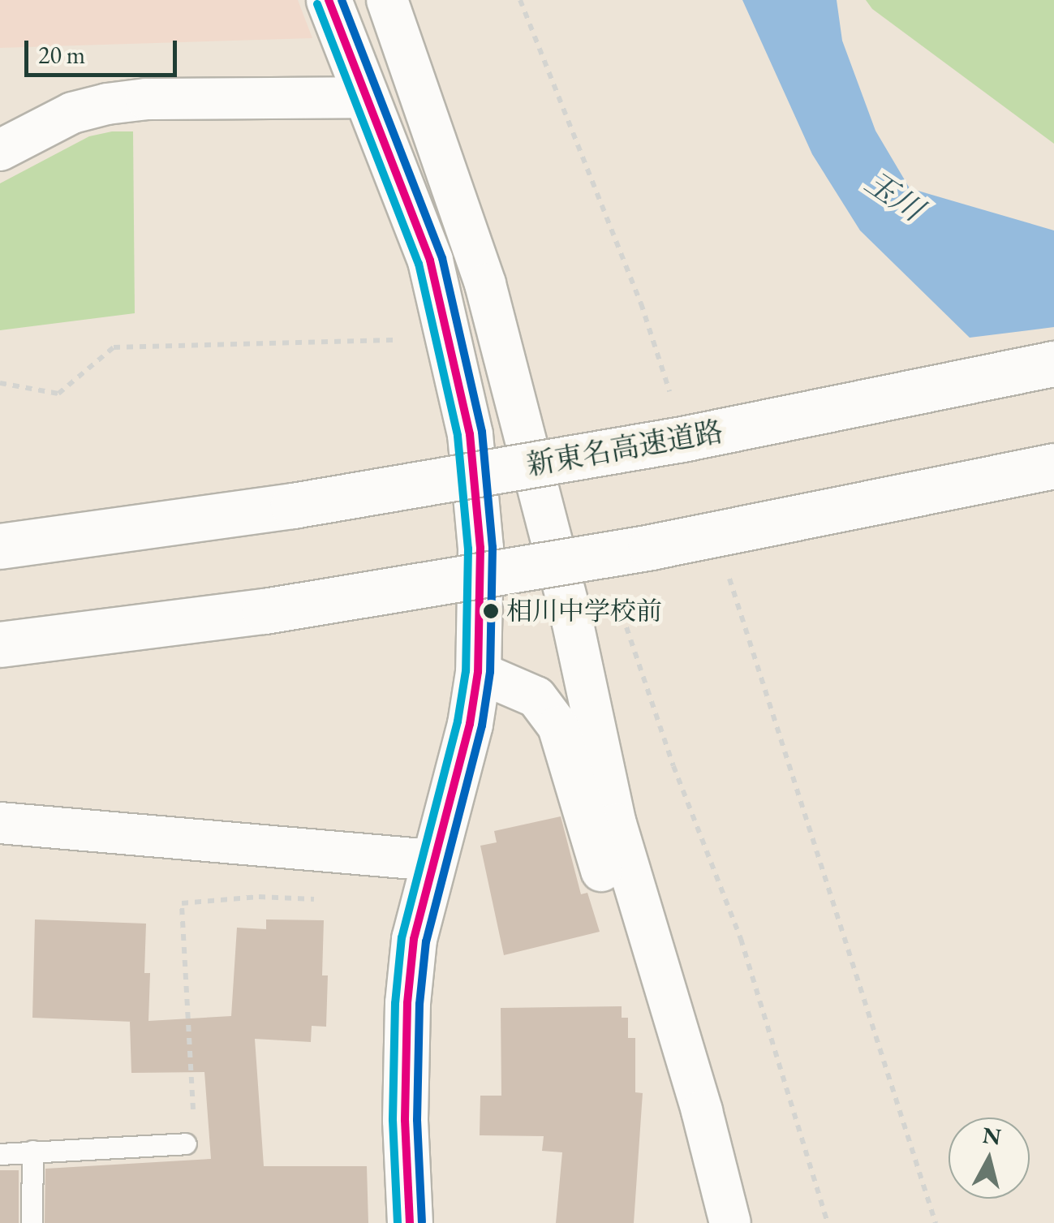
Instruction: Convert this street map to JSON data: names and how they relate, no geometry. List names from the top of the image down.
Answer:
{
  "streets": {
    "main road": ["新東名高速道路"]
  },
  "water": ["玉川"],
  "places": ["相川中学校前"],
  "scale_bar": "20 m",
  "north": "top"
}
